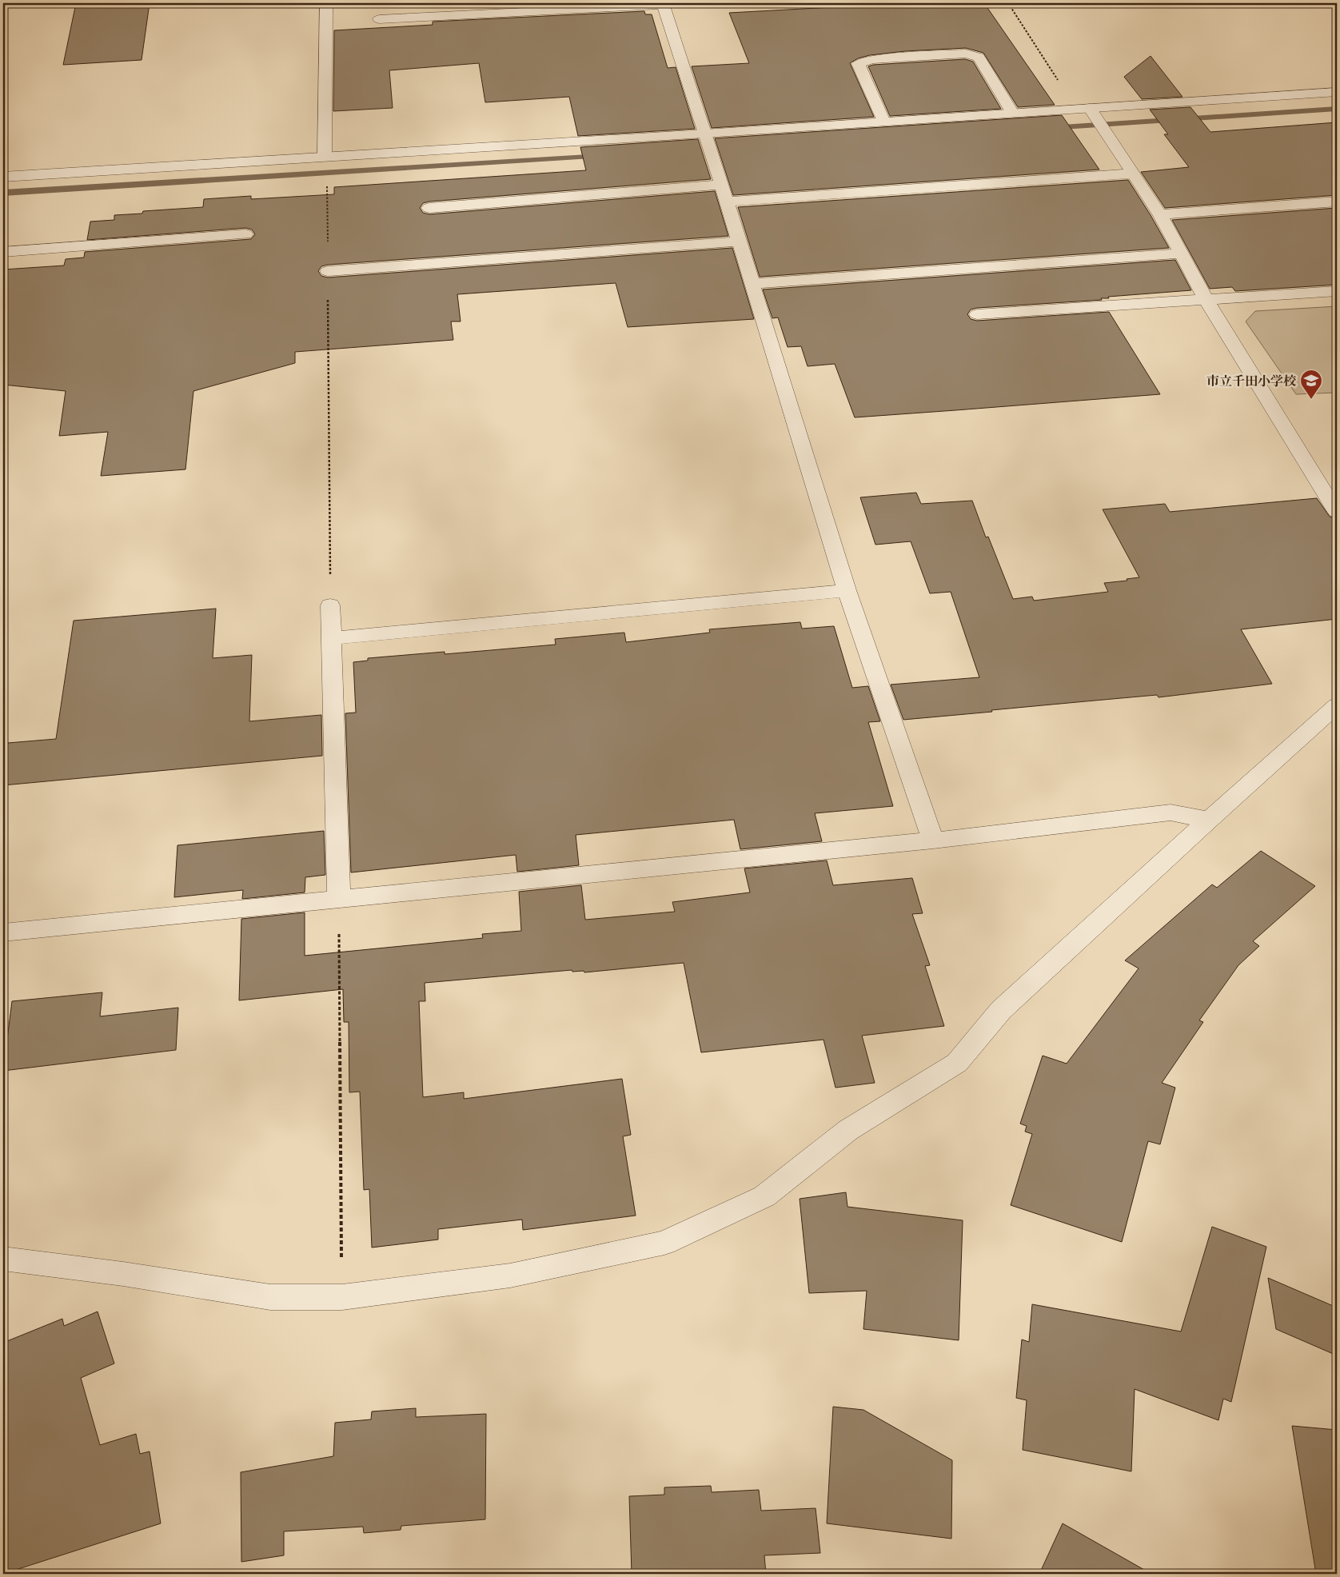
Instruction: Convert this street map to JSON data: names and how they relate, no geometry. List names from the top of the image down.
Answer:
{
  "places": {
    "school or university": ["市立千田小学校"]
  }
}
